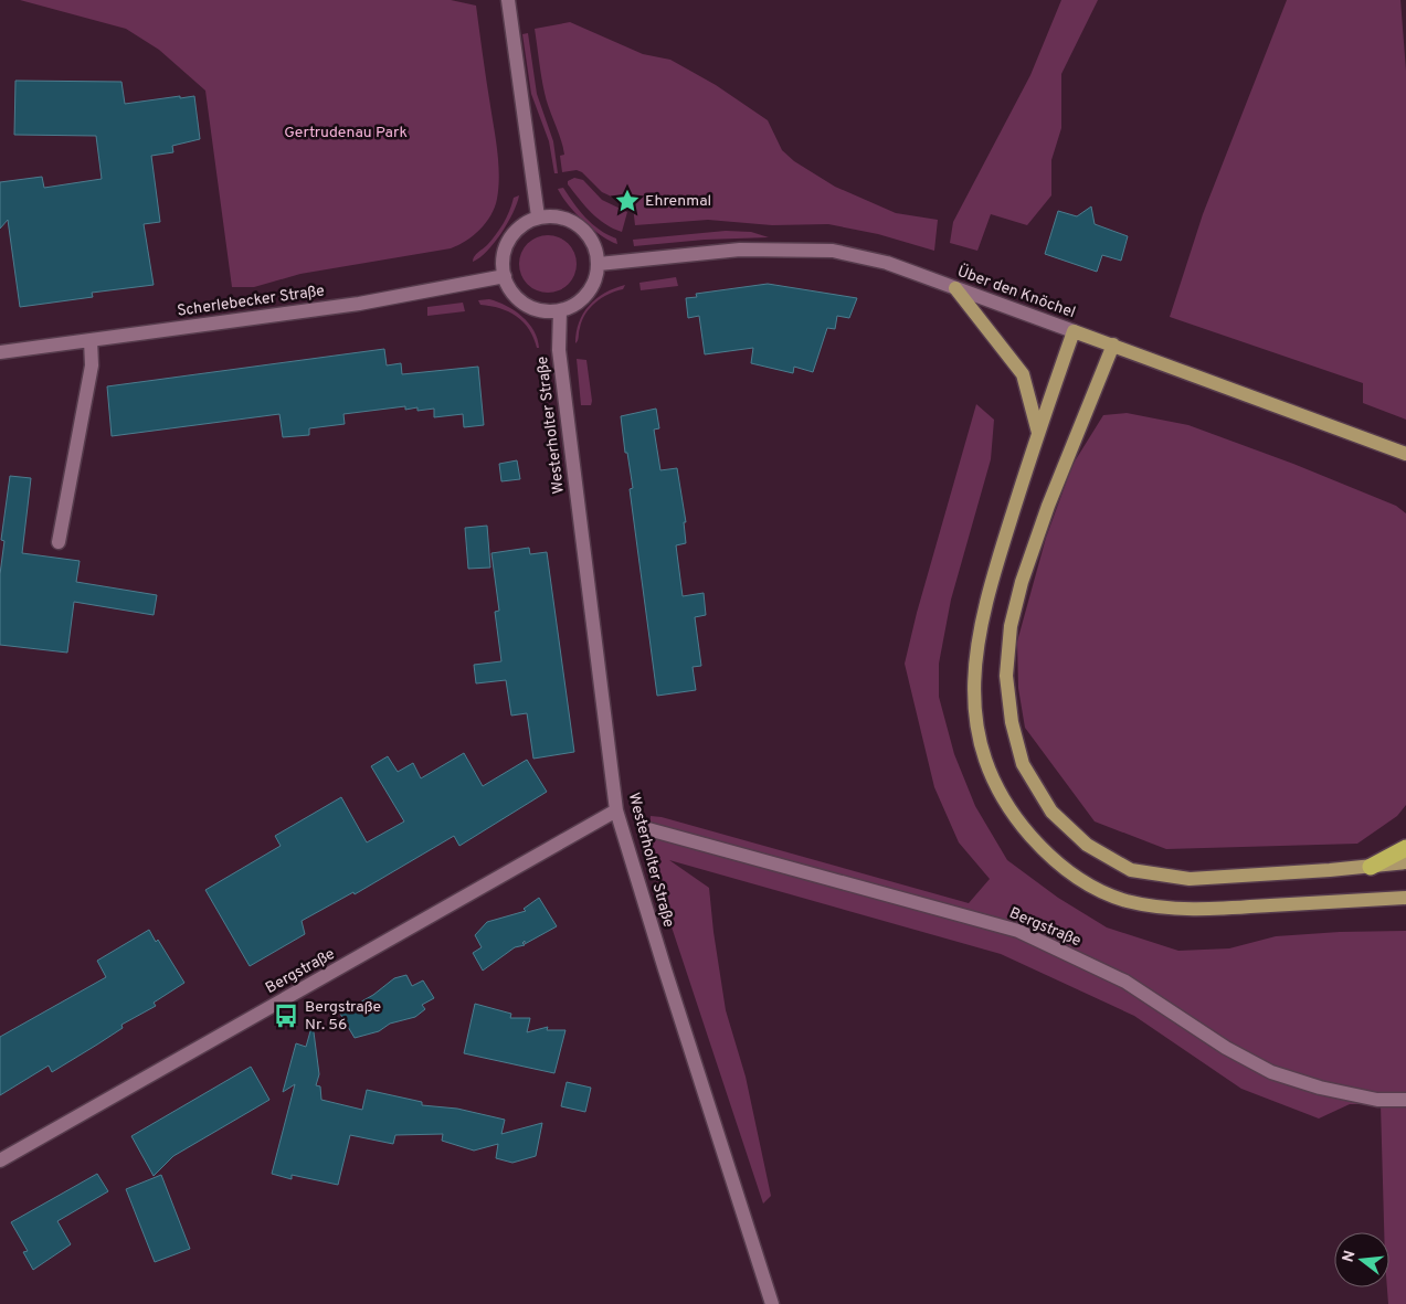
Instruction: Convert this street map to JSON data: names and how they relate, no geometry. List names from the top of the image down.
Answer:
{
  "streets": {
    "main road": ["Über den Knöchel"],
    "street": ["Scherlebecker Straße", "Westerholter Straße", "Bergstraße"]
  },
  "crossings": [
    ["Über den Knöchel", "Scherlebecker Straße"],
    ["Über den Knöchel", "Westerholter Straße"],
    ["Scherlebecker Straße", "Westerholter Straße"],
    ["Westerholter Straße", "Bergstraße"]
  ],
  "parks": ["Gertrudenau Park"],
  "places": {
    "place": ["Ehrenmal"],
    "bus stop": ["Bergstraße Nr. 56"]
  },
  "north": "left"
}
